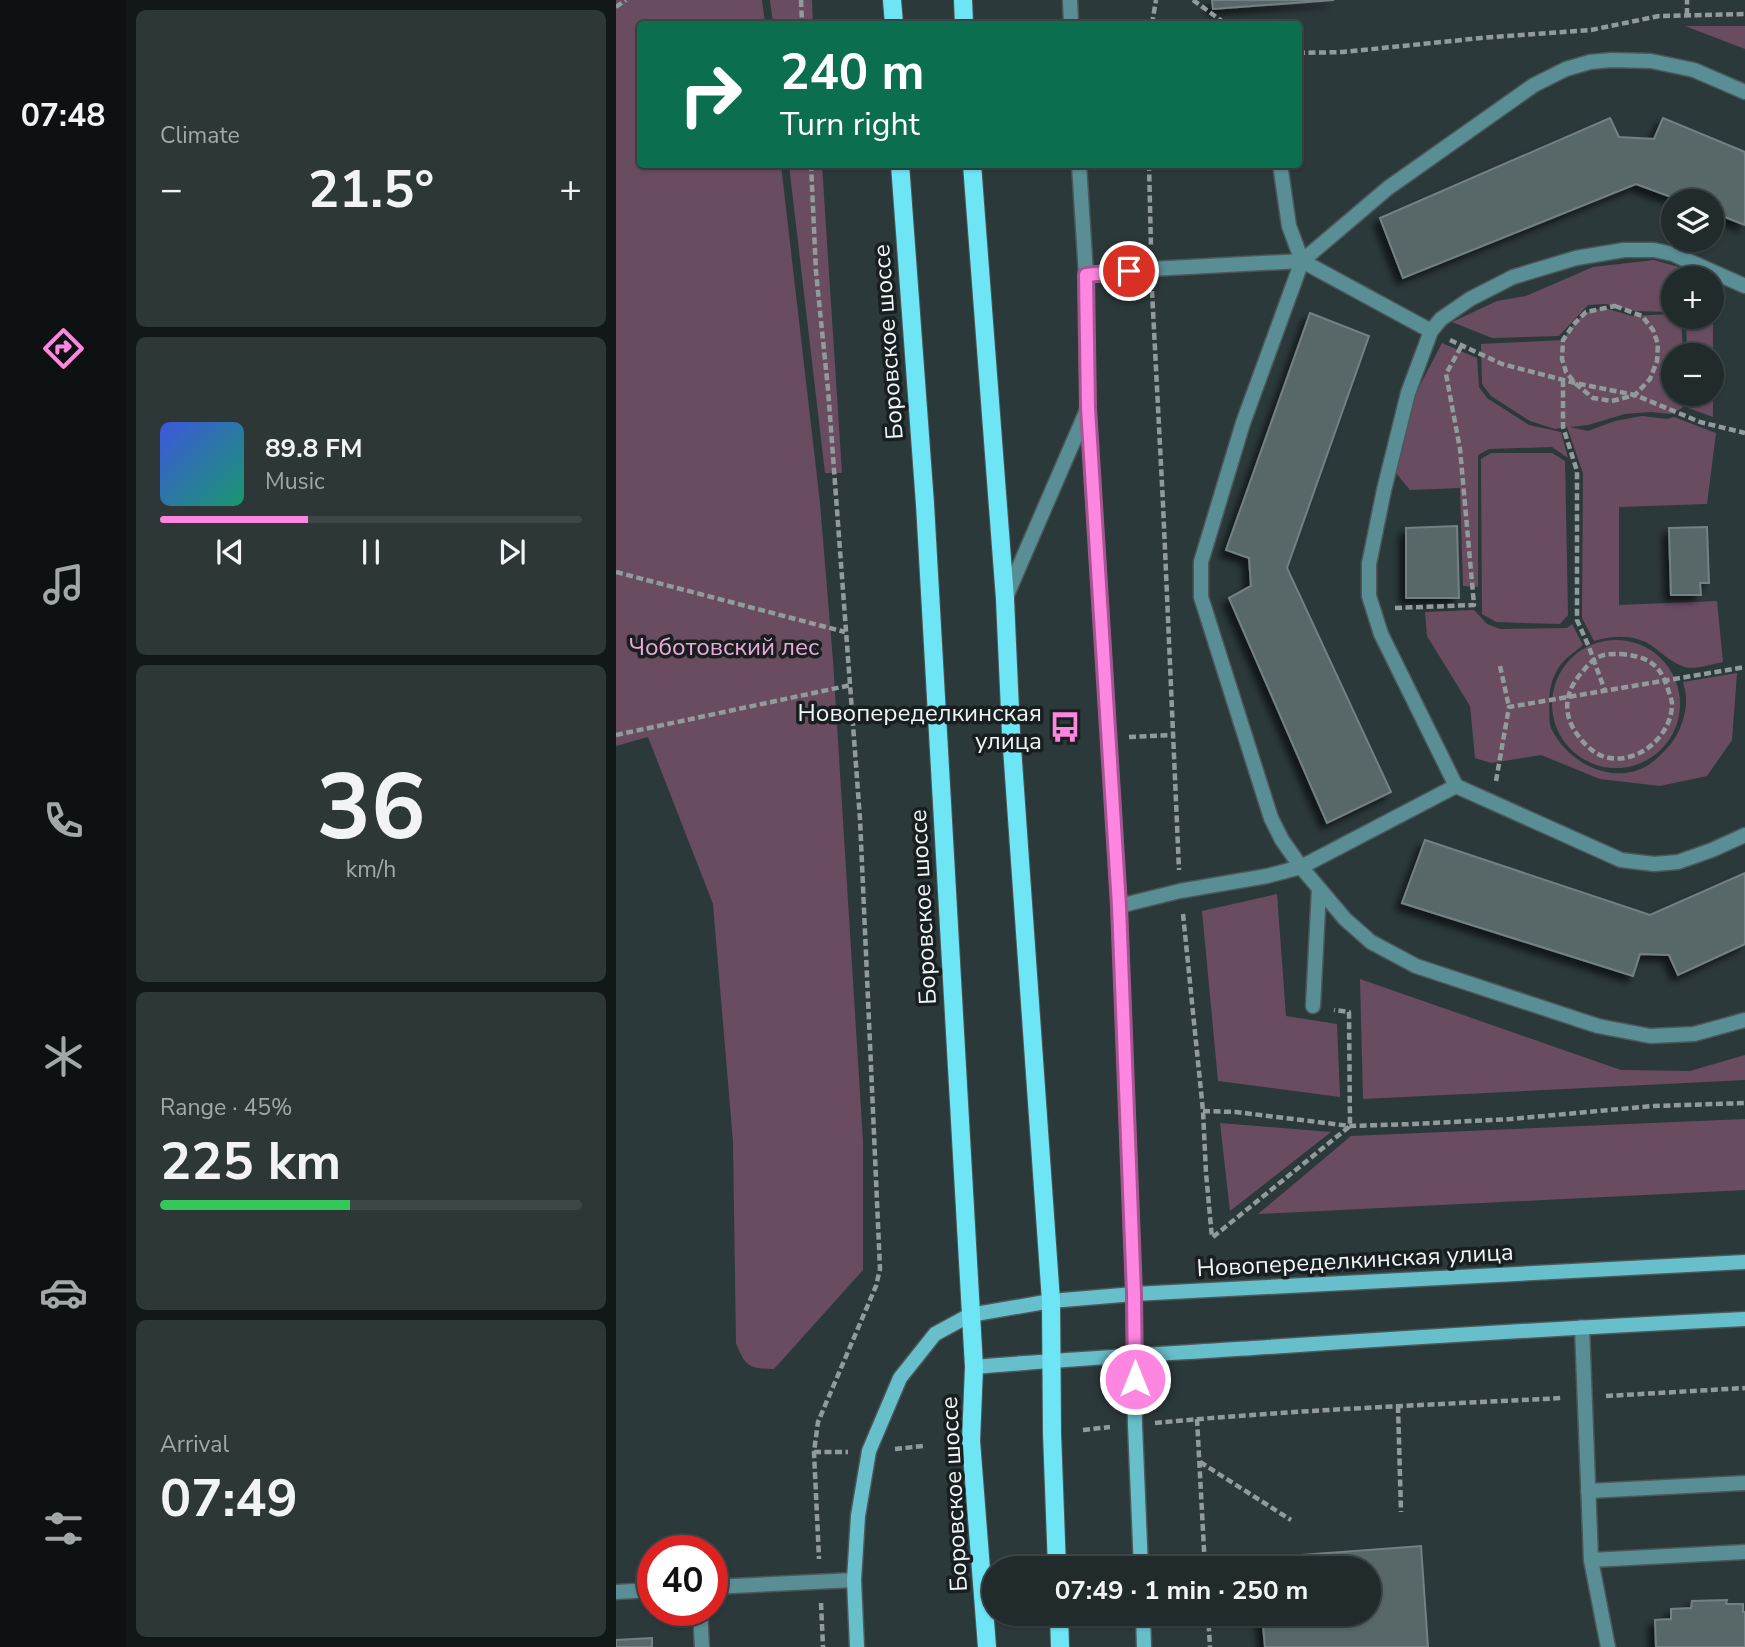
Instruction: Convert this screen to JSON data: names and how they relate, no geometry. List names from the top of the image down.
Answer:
{
  "streets": {
    "main road": ["Боровское шоссе", "Новопеределкинская улица"]
  },
  "crossings": [
    ["Боровское шоссе", "Новопеределкинская улица"]
  ],
  "parks": ["Чоботовский лес"],
  "places": {
    "bus stop": ["Новопеределкинская улица"]
  },
  "page": {
    "tabs": "07:48",
    "tile": [
      "Climate",
      ["36", "km/h"],
      ["Range · 45%", "225 km"],
      ["Arrival", "07:49"]
    ],
    "turn": ["240 m", "Turn right"],
    "heat": ["−", "21.5°", "+"],
    "map_buttons": ["+", "−"],
    "song": ["89.8 FM", "Music"],
    "limit": "40",
    "trip": "07:49 · 1 min · 250 m"
  }
}
